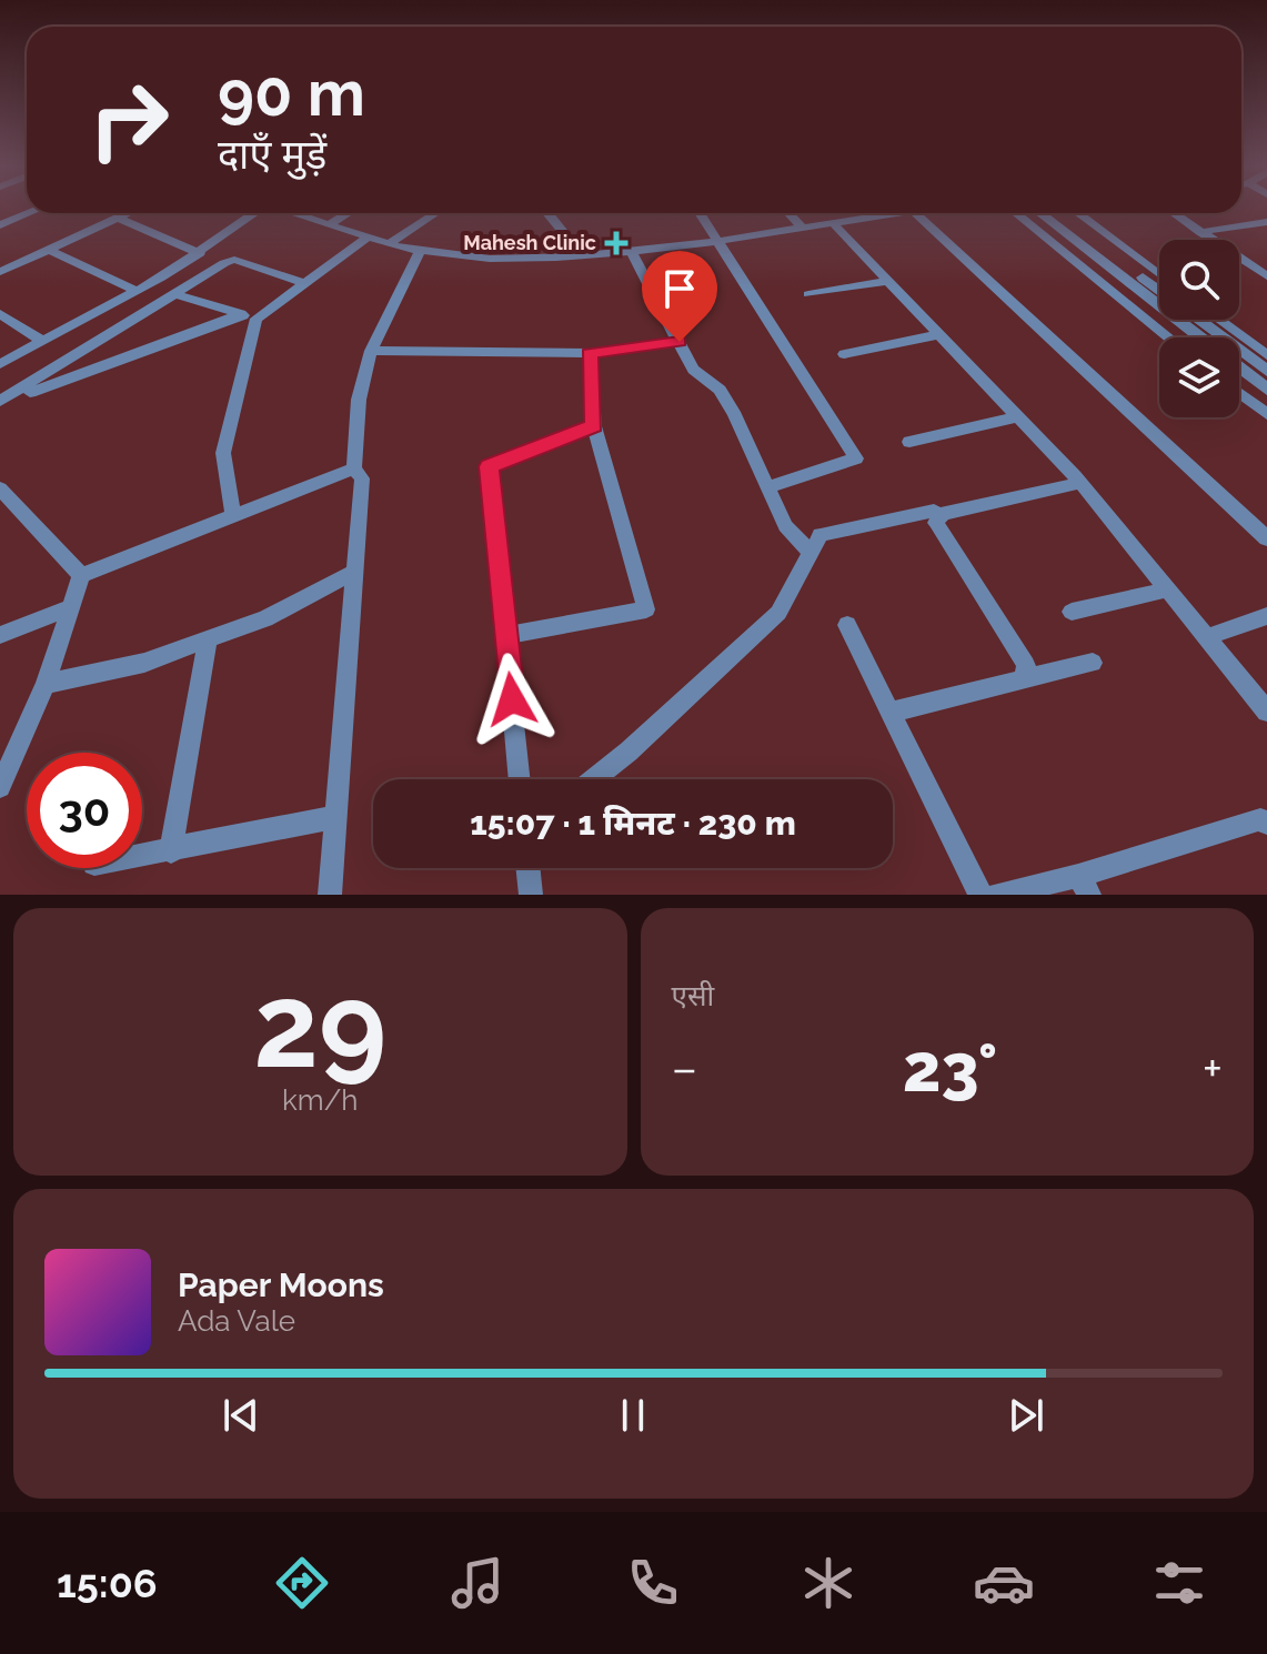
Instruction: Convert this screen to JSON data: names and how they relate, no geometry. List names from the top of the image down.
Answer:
{
  "places": {
    "health": ["Mahesh Clinic"]
  },
  "page": {
    "turn": ["90 m", "दाएँ मुड़ें"],
    "limit": "30",
    "trip": "15:07 · 1 मिनट · 230 m",
    "tile": [
      ["29", "km/h"],
      "एसी"
    ],
    "heat": ["−", "23°", "+"],
    "song": ["Paper Moons", "Ada Vale"],
    "tabs": "15:06"
  }
}
